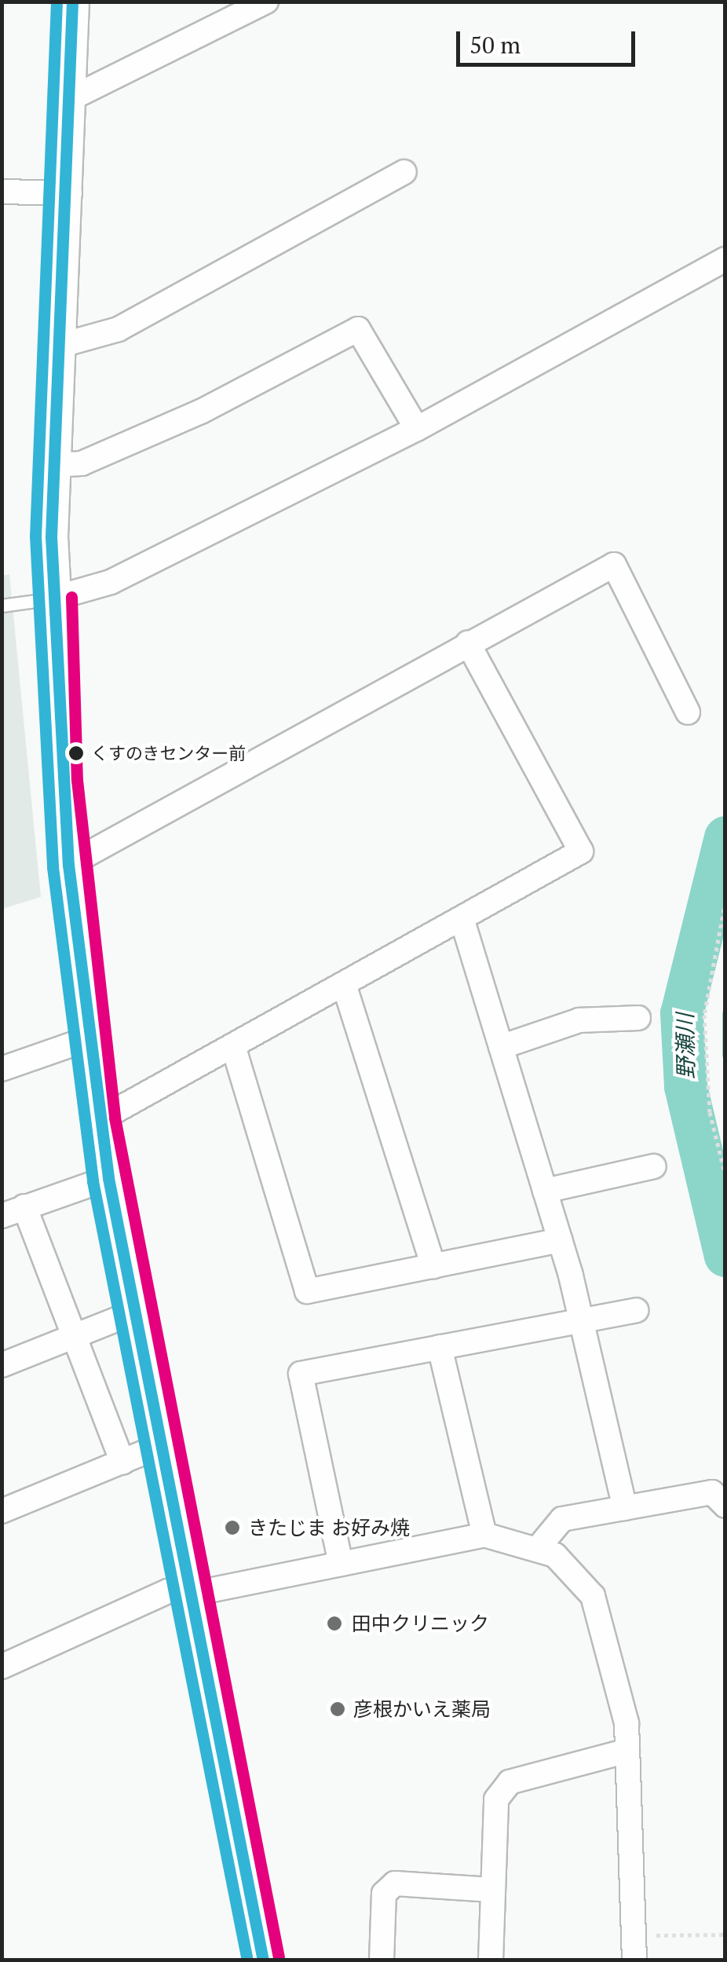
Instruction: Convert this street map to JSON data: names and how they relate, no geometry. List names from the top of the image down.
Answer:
{
  "water": ["野瀬川"],
  "places": [
    "くすのきセンター前",
    "きたじま お好み焼",
    "田中クリニック",
    "彦根かいえ薬局"
  ],
  "scale_bar": "50 m"
}
